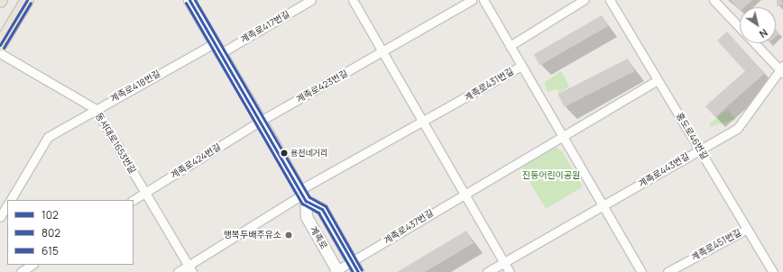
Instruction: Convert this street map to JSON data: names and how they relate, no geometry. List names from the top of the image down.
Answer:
{
  "streets": {
    "main road": ["계족로"],
    "street": [
      "계족로417번길",
      "계족로431번길",
      "계족로418번길",
      "계족로423번길",
      "홍도로46번길",
      "동서대로1653번길",
      "계족로424번길",
      "계족로443번길",
      "계족로437번길",
      "계족로451번길"
    ]
  },
  "crossings": [
    ["계족로417번길", "계족로"],
    ["계족로431번길", "동서대로1653번길"],
    ["계족로431번길", "계족로437번길"],
    ["계족로431번길", "계족로"],
    ["계족로418번길", "동서대로1653번길"],
    ["계족로418번길", "계족로"],
    ["계족로423번길", "계족로424번길"],
    ["계족로423번길", "계족로"],
    ["홍도로46번길", "계족로443번길"],
    ["홍도로46번길", "계족로437번길"],
    ["홍도로46번길", "계족로451번길"],
    ["동서대로1653번길", "계족로424번길"],
    ["계족로424번길", "계족로"],
    ["계족로437번길", "계족로"]
  ],
  "parks": ["진등어린이공원"],
  "places": ["용전네거리", "행복두배주유소"],
  "lines": ["transit line 102", "transit line 615", "transit line 802"],
  "legend": ["102", "802", "615"],
  "north": "bottom right"
}
